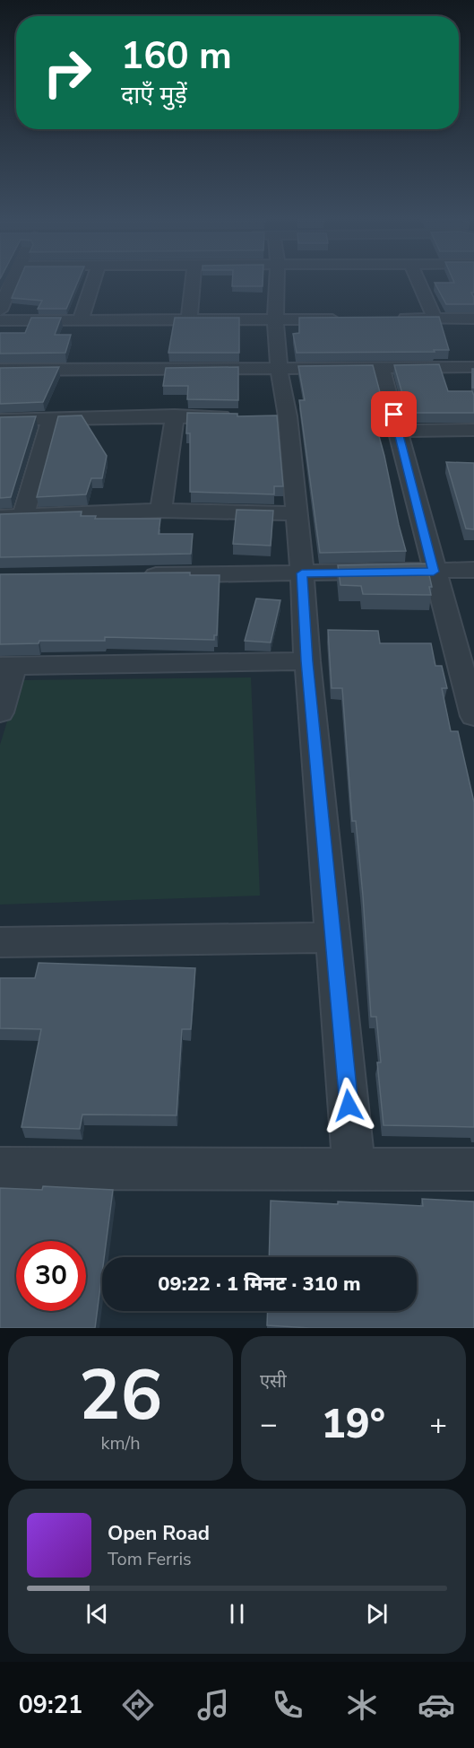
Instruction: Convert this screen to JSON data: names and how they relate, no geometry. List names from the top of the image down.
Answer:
{
  "page": {
    "turn": ["160 m", "दाएँ मुड़ें"],
    "limit": "30",
    "trip": "09:22 · 1 मिनट · 310 m",
    "tile": [
      ["26", "km/h"],
      "एसी"
    ],
    "heat": ["−", "19°", "+"],
    "song": ["Open Road", "Tom Ferris"],
    "tabs": "09:21"
  }
}
